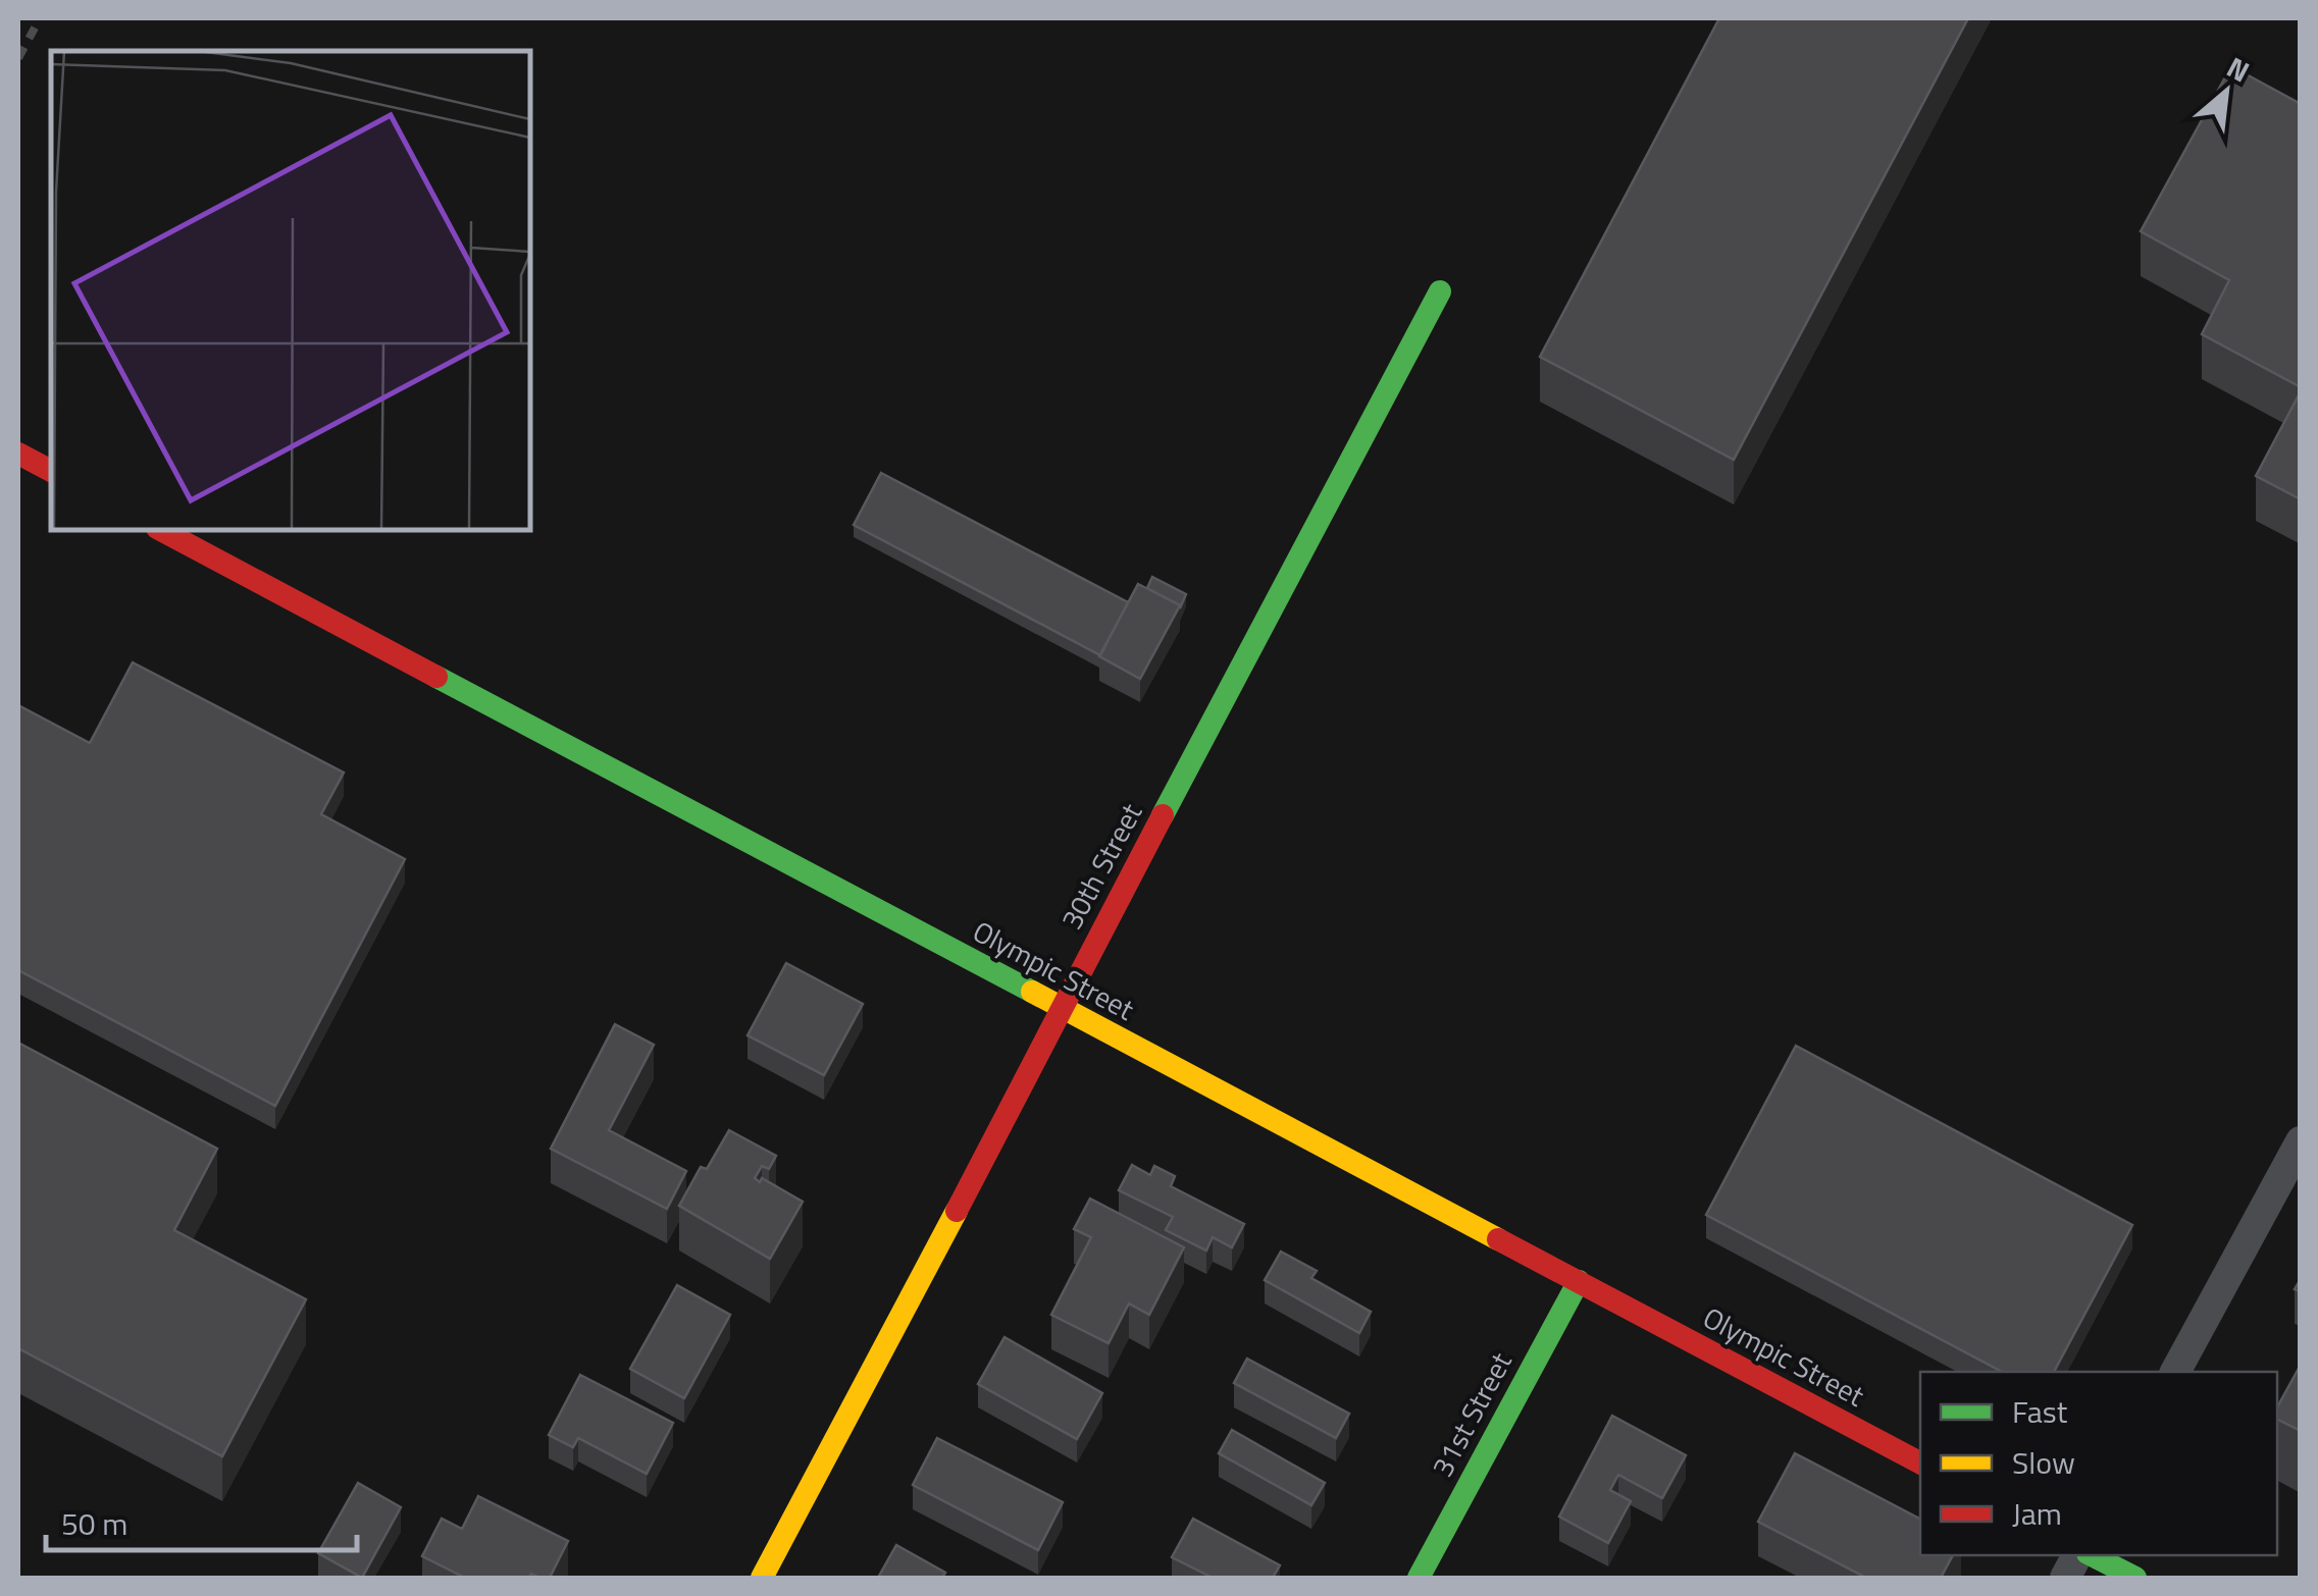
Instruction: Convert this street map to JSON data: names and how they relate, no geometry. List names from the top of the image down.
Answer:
{
  "streets": {
    "main road": ["30th Street", "Olympic Street", "31st Street"]
  },
  "crossings": [
    ["30th Street", "Olympic Street"],
    ["Olympic Street", "31st Street"]
  ],
  "legend": ["Fast", "Slow", "Jam"],
  "scale_bar": "50 m",
  "north": "top right"
}
